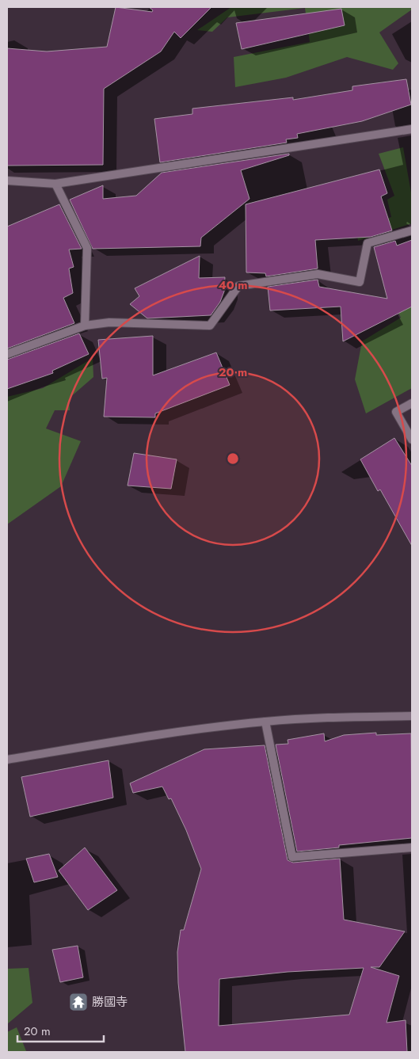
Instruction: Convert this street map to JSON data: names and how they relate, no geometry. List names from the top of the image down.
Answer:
{
  "places": {
    "temple": ["勝國寺"]
  },
  "scale_bar": "20 m",
  "rings": ["40 m", "20 m"]
}
